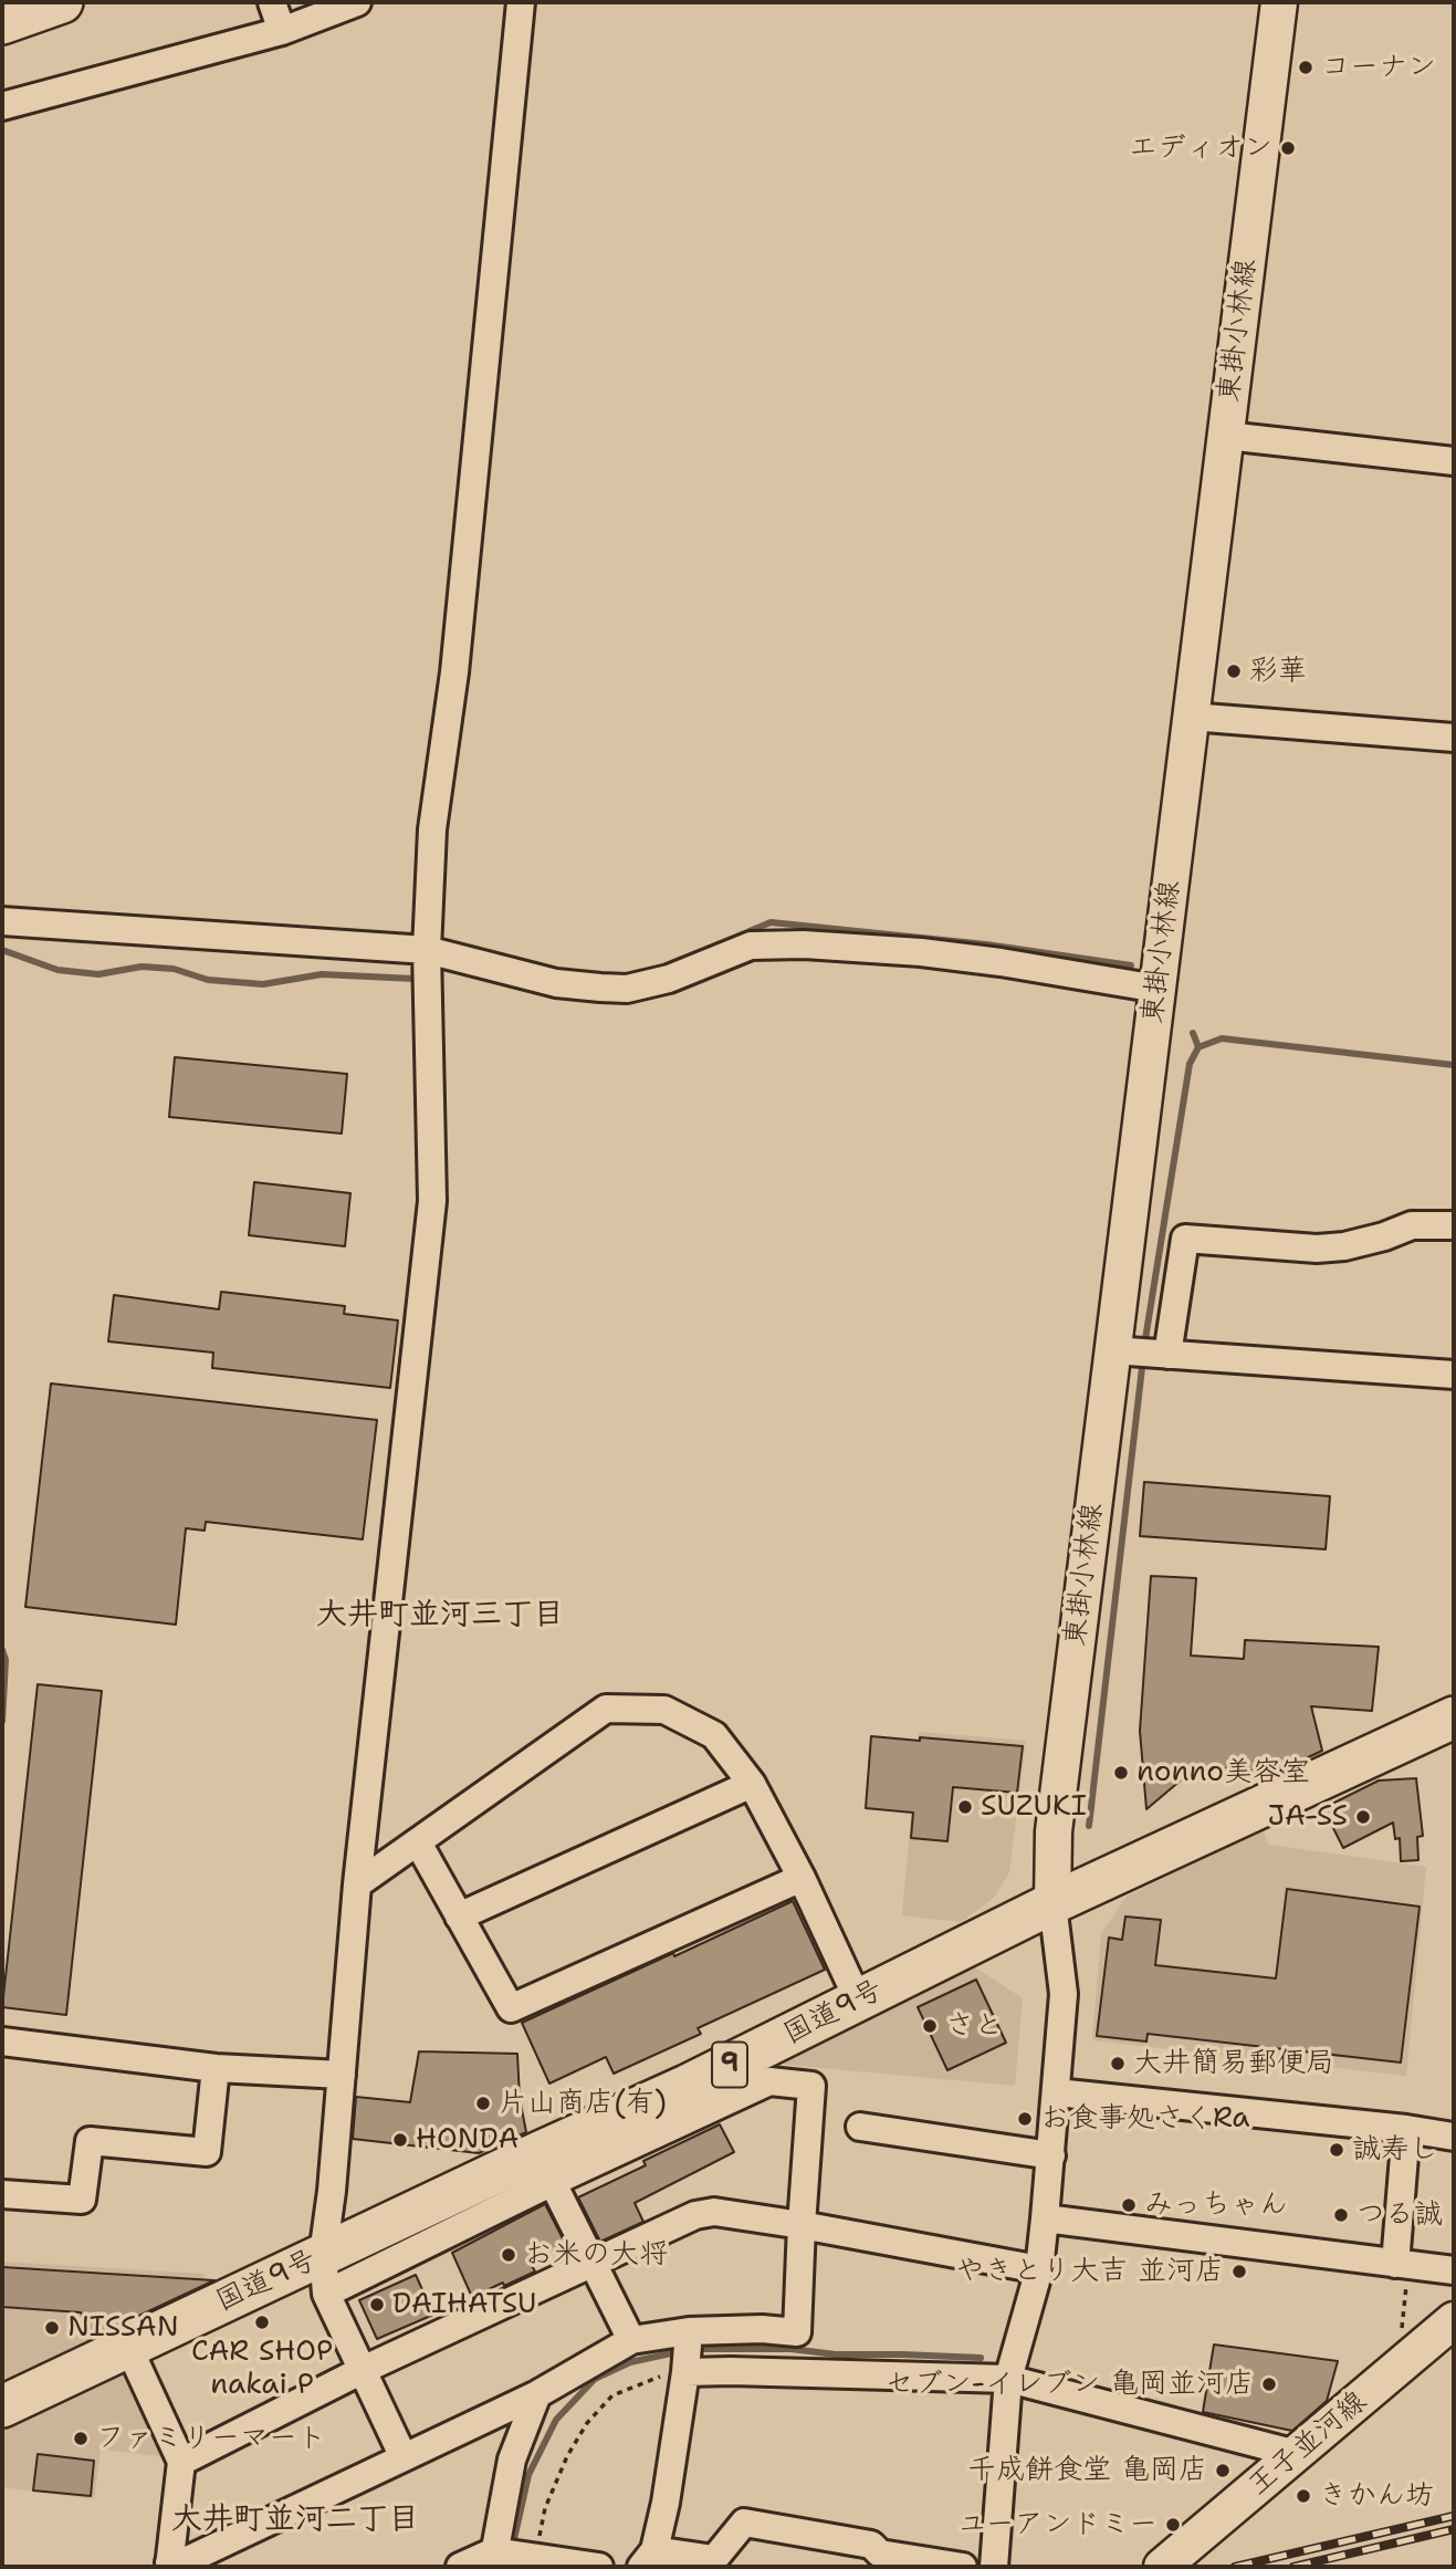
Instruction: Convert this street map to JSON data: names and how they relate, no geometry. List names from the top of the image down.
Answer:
{
  "streets": {
    "highway": ["国道9号", "9"],
    "main road": ["東掛小林線", "王子並河線"]
  },
  "crossings": [
    ["東掛小林線", "国道9号"]
  ],
  "districts": ["大井町並河三丁目", "大井町並河二丁目"],
  "places": [
    "コーナン",
    "エディオン",
    "彩華",
    "nonno美容室",
    "SUZUKI",
    "JA-SS",
    "さと",
    "大井簡易郵便局",
    "片山商店(有)",
    "お食事処さくRa",
    "HONDA",
    "誠寿し",
    "みっちゃん",
    "つる誠",
    "お米の大将",
    "やきとり大吉 並河店",
    "DAIHATSU",
    "CAR SHOP nakai P",
    "NISSAN",
    "セブン-イレブン 亀岡並河店",
    "ファミリーマート",
    "千成餅食堂 亀岡店",
    "きかん坊",
    "ユーアンドミー"
  ]
}
